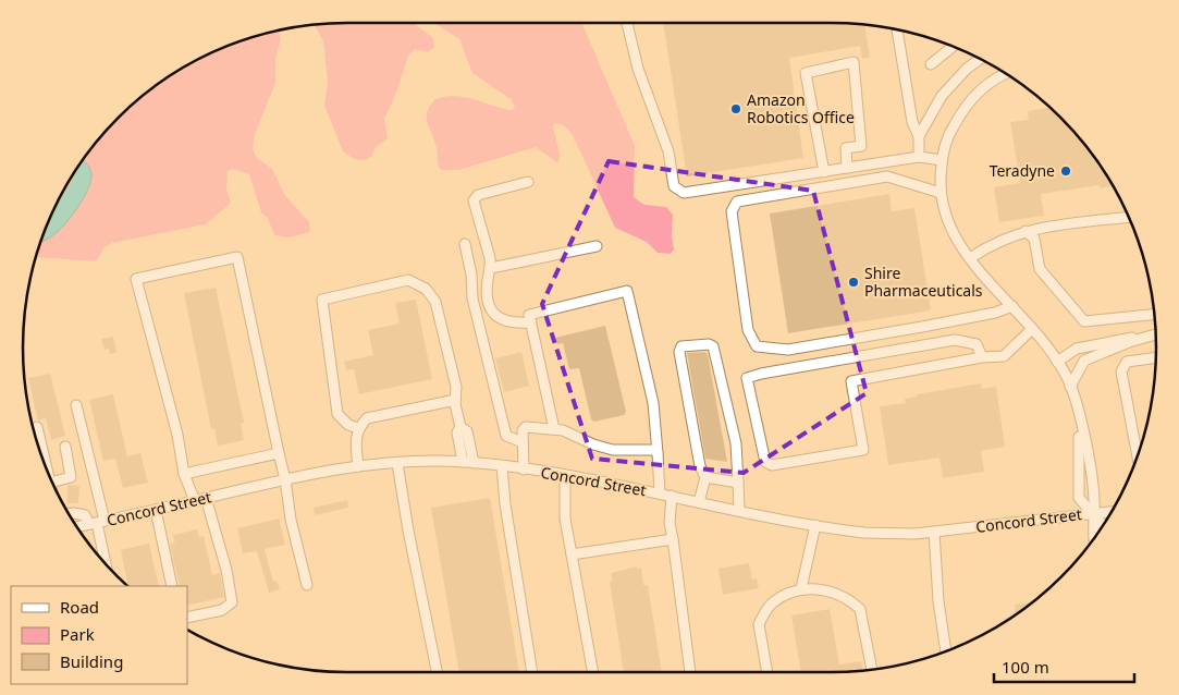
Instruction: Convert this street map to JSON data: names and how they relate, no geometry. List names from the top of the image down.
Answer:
{
  "streets": {
    "street": ["Concord Street"]
  },
  "places": ["Amazon Robotics Office", "Teradyne", "Shire Pharmaceuticals"],
  "legend": ["Road", "Park", "Building"],
  "scale_bar": "100 m"
}
